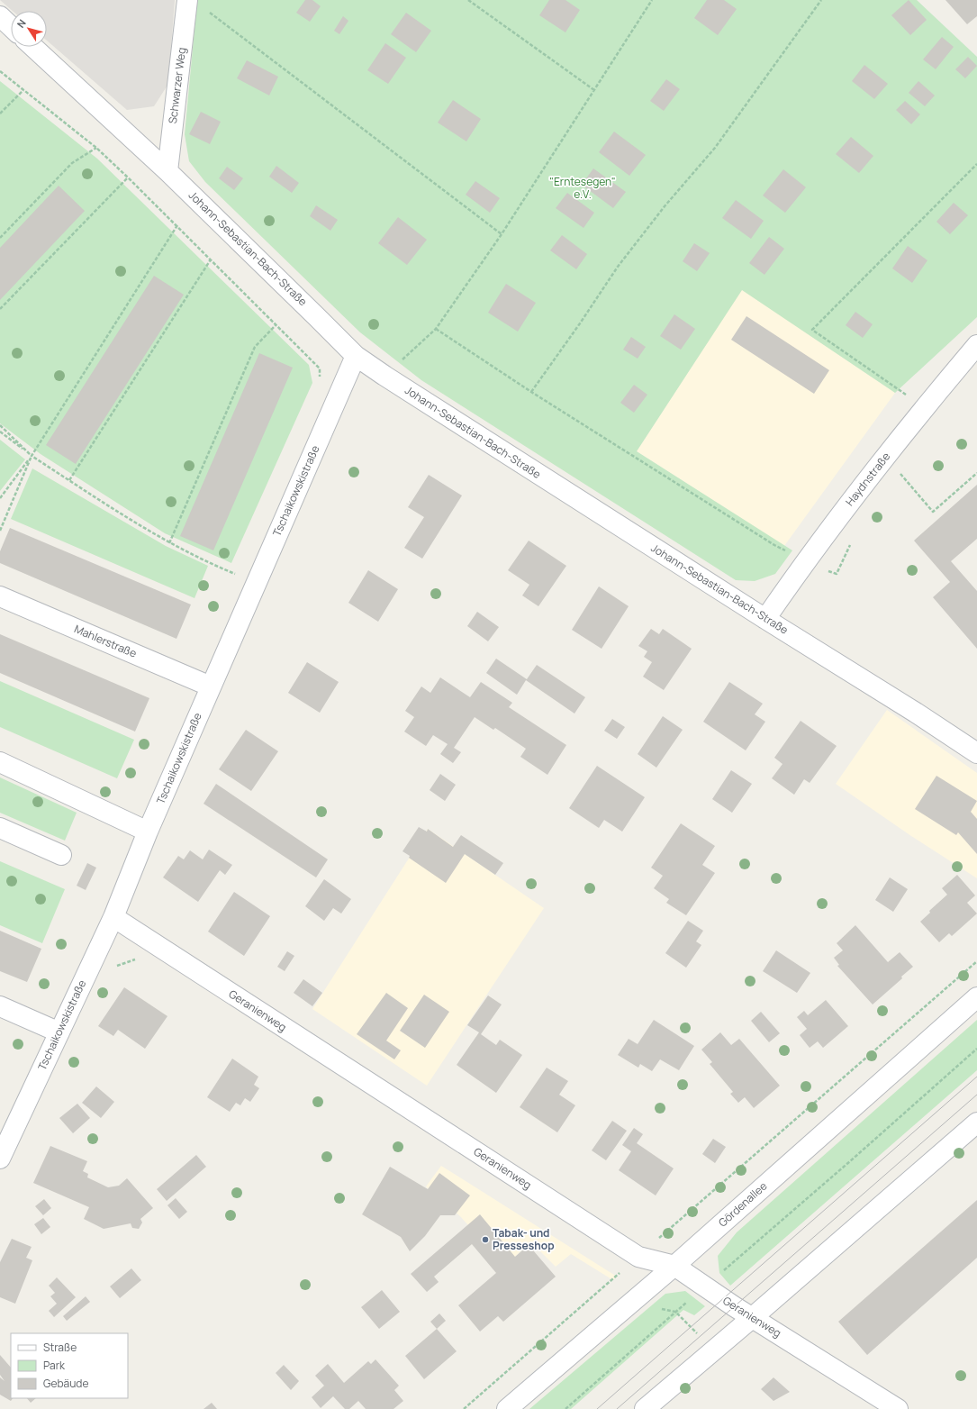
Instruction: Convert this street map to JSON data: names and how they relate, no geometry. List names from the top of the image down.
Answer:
{
  "streets": {
    "street": [
      "Schwarzer Weg",
      "Johann-Sebastian-Bach-Straße",
      "Haydnstraße",
      "Tschaikowskistraße",
      "Mahlerstraße",
      "Geranienweg",
      "Gördenallee"
    ]
  },
  "crossings": [
    ["Schwarzer Weg", "Johann-Sebastian-Bach-Straße"],
    ["Johann-Sebastian-Bach-Straße", "Haydnstraße"],
    ["Johann-Sebastian-Bach-Straße", "Tschaikowskistraße"],
    ["Tschaikowskistraße", "Mahlerstraße"],
    ["Tschaikowskistraße", "Geranienweg"],
    ["Geranienweg", "Gördenallee"]
  ],
  "parks": ["\"Erntesegen\" e.V."],
  "places": ["Tabak- und Presseshop"],
  "legend": ["Straße", "Park", "Gebäude"],
  "north": "top left"
}
